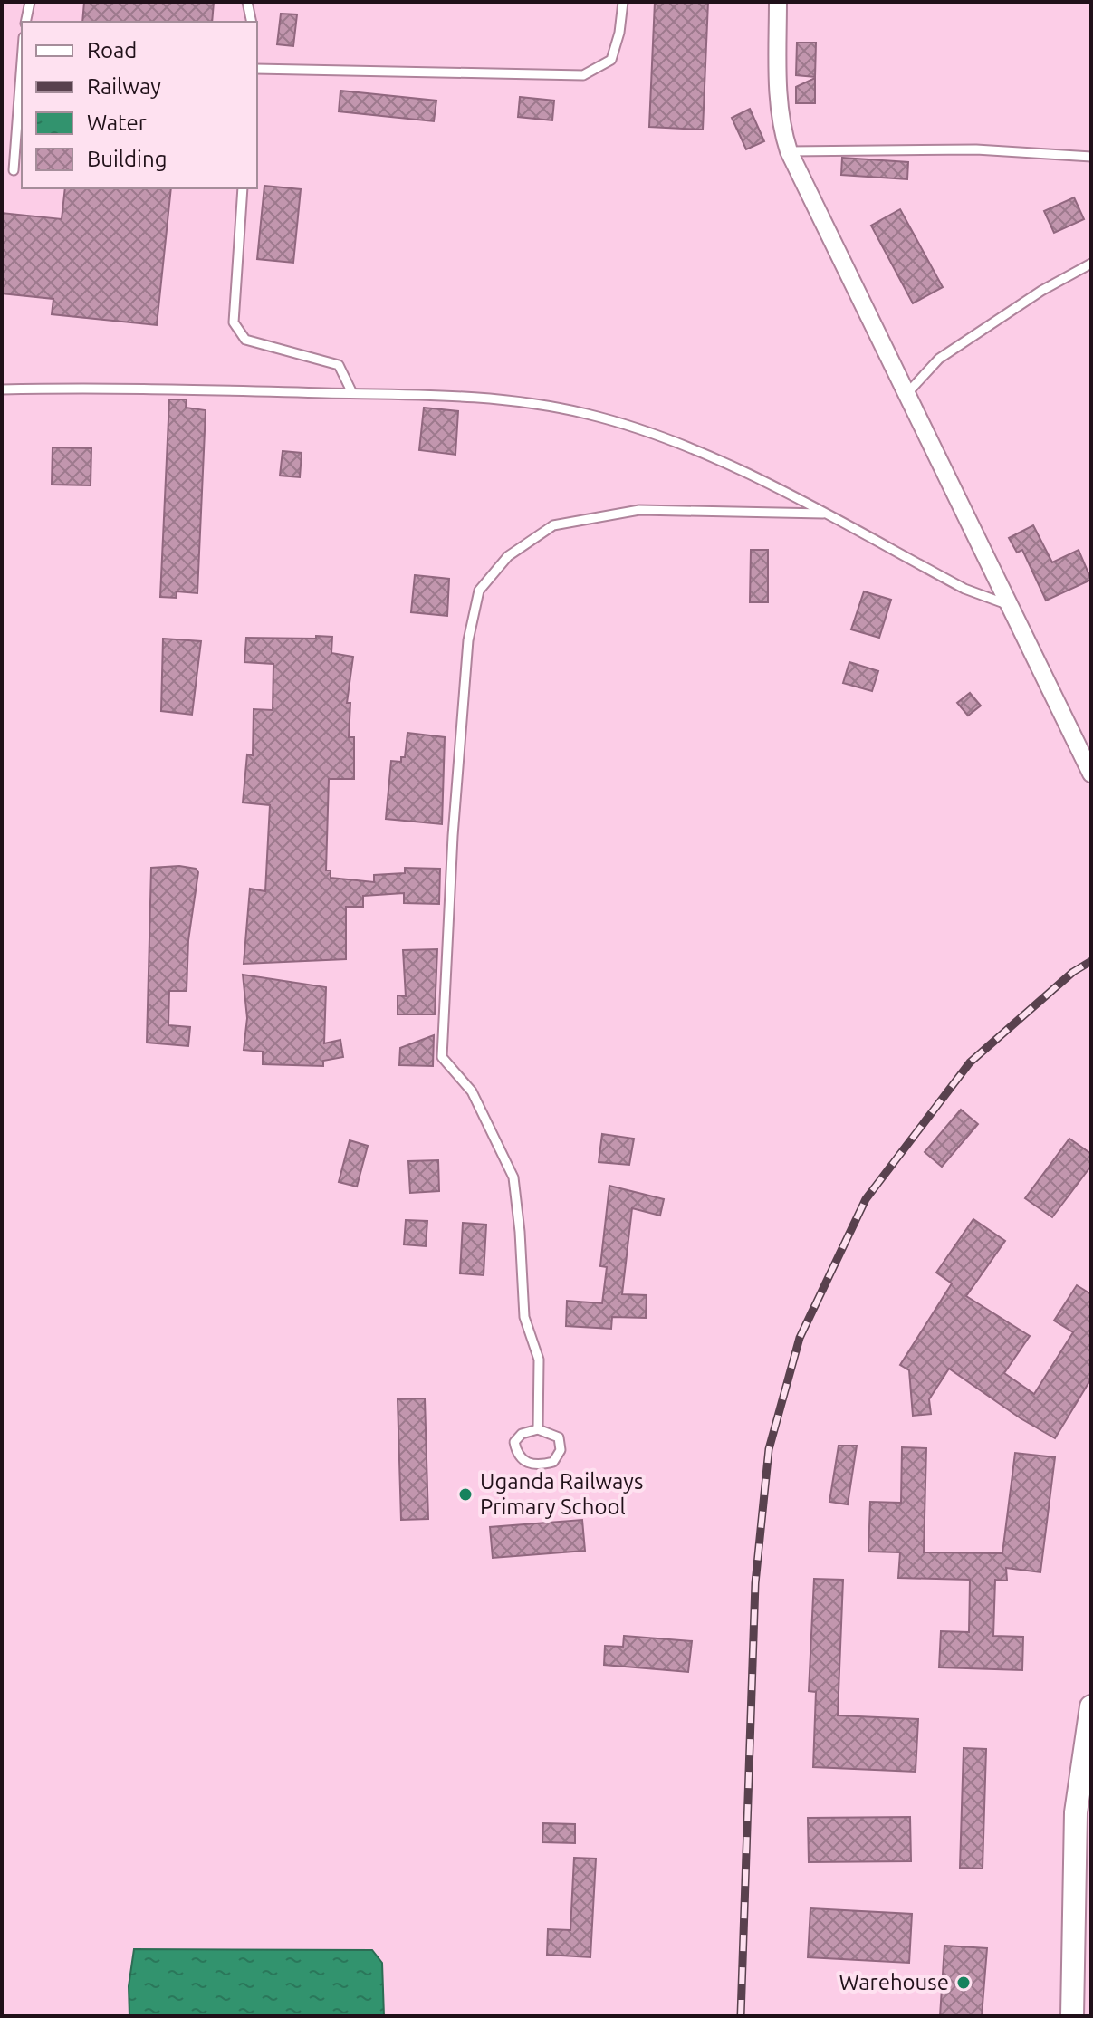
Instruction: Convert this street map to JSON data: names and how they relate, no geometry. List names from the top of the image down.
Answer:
{
  "places": ["Uganda Railways Primary School", "Warehouse"],
  "legend": [
    "Road",
    "Railway",
    "Water",
    "Building"
  ]
}
